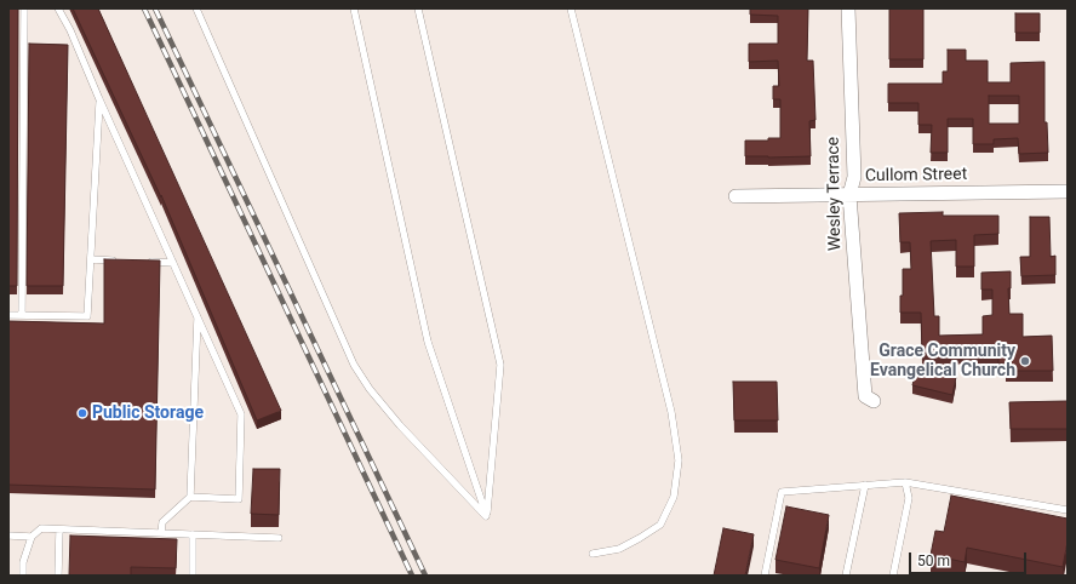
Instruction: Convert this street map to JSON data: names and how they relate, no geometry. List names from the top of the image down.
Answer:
{
  "streets": {
    "street": ["Cullom Street", "Wesley Terrace"]
  },
  "crossings": [
    ["Cullom Street", "Wesley Terrace"]
  ],
  "places": ["Grace Community Evangelical Church", "Public Storage"],
  "scale_bar": "50 m"
}
